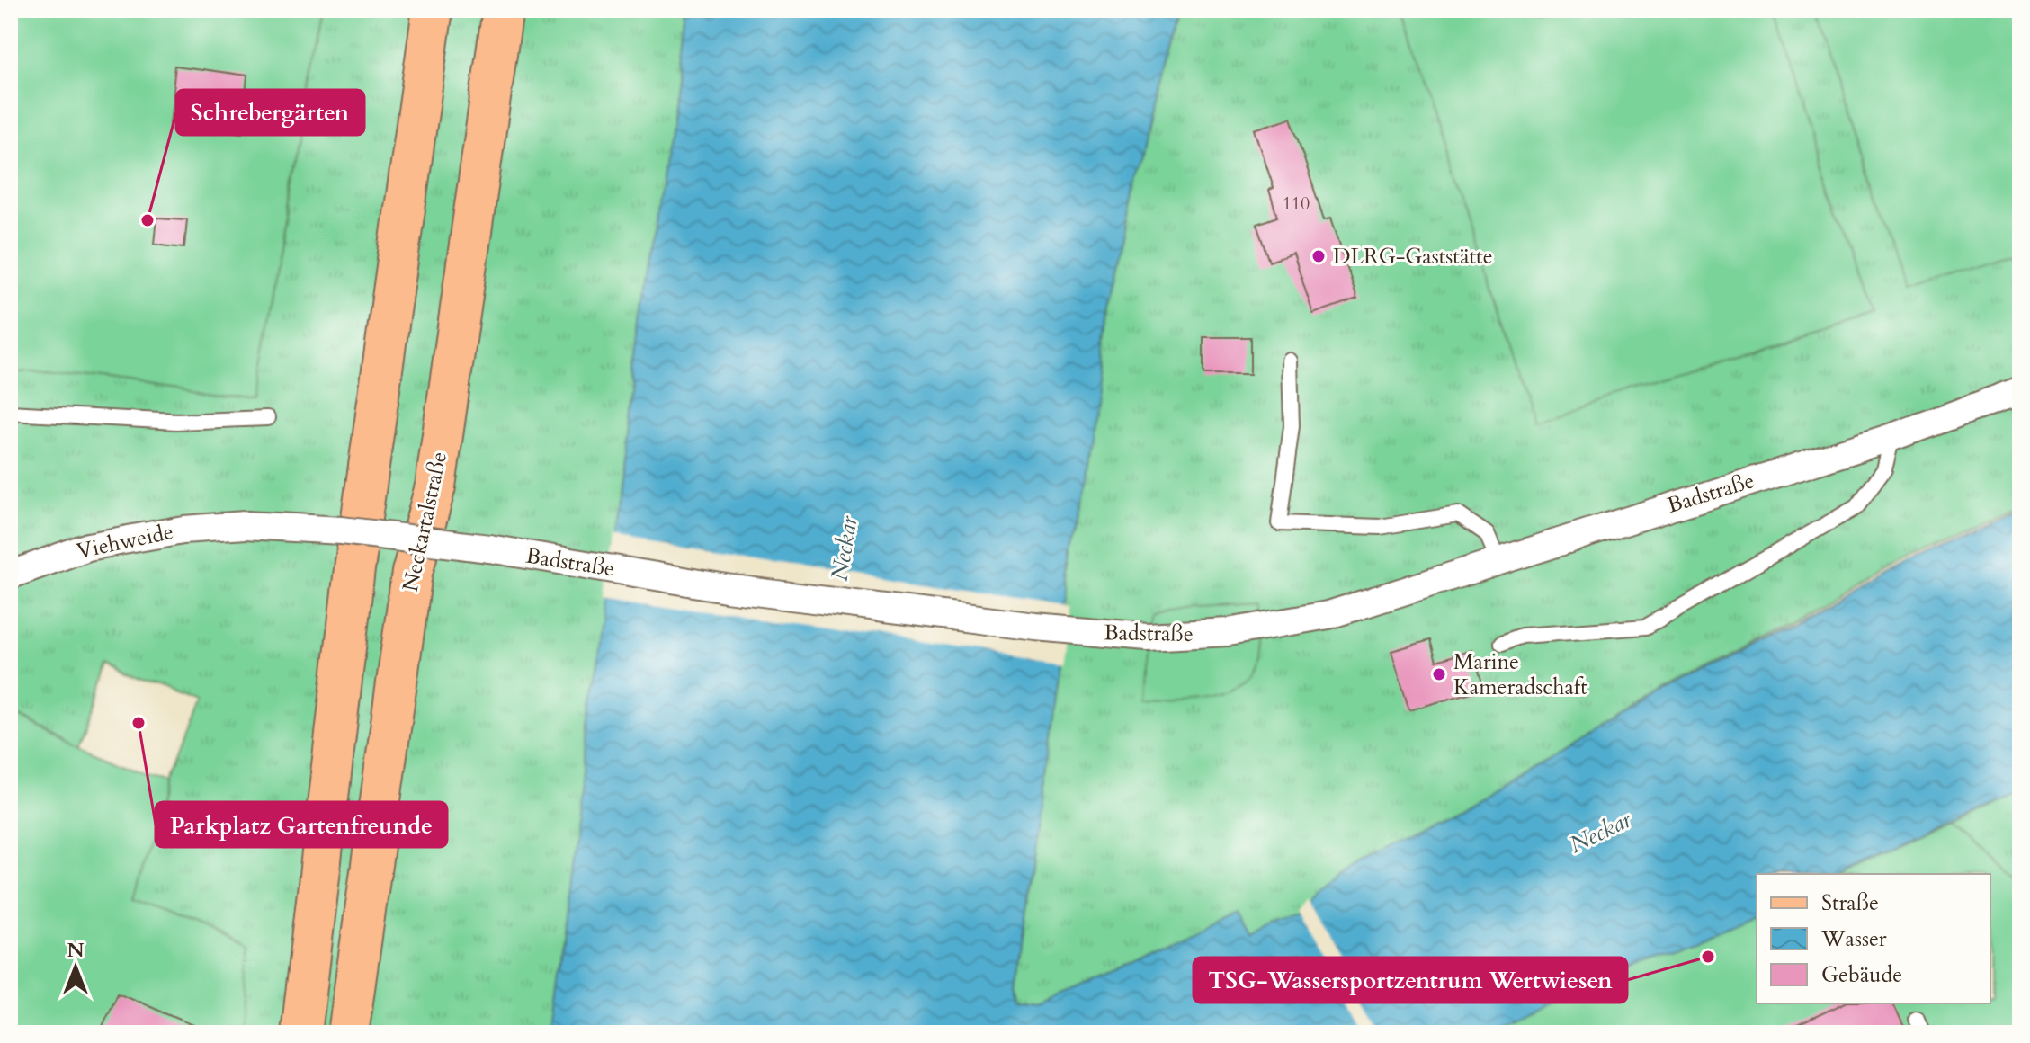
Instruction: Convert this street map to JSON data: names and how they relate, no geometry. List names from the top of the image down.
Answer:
{
  "streets": {
    "main road": ["Neckartalstraße"],
    "street": ["Badstraße", "Viehweide"]
  },
  "crossings": [
    ["Badstraße", "Viehweide"]
  ],
  "water": ["Neckar"],
  "places": [
    "Schrebergärten",
    "DLRG-Gaststätte",
    "Marine Kameradschaft",
    "Parkplatz Gartenfreunde",
    "TSG-Wassersportzentrum Wertwiesen"
  ],
  "house_numbers": ["110"],
  "legend": ["Straße", "Wasser", "Gebäude"],
  "north": "top"
}
